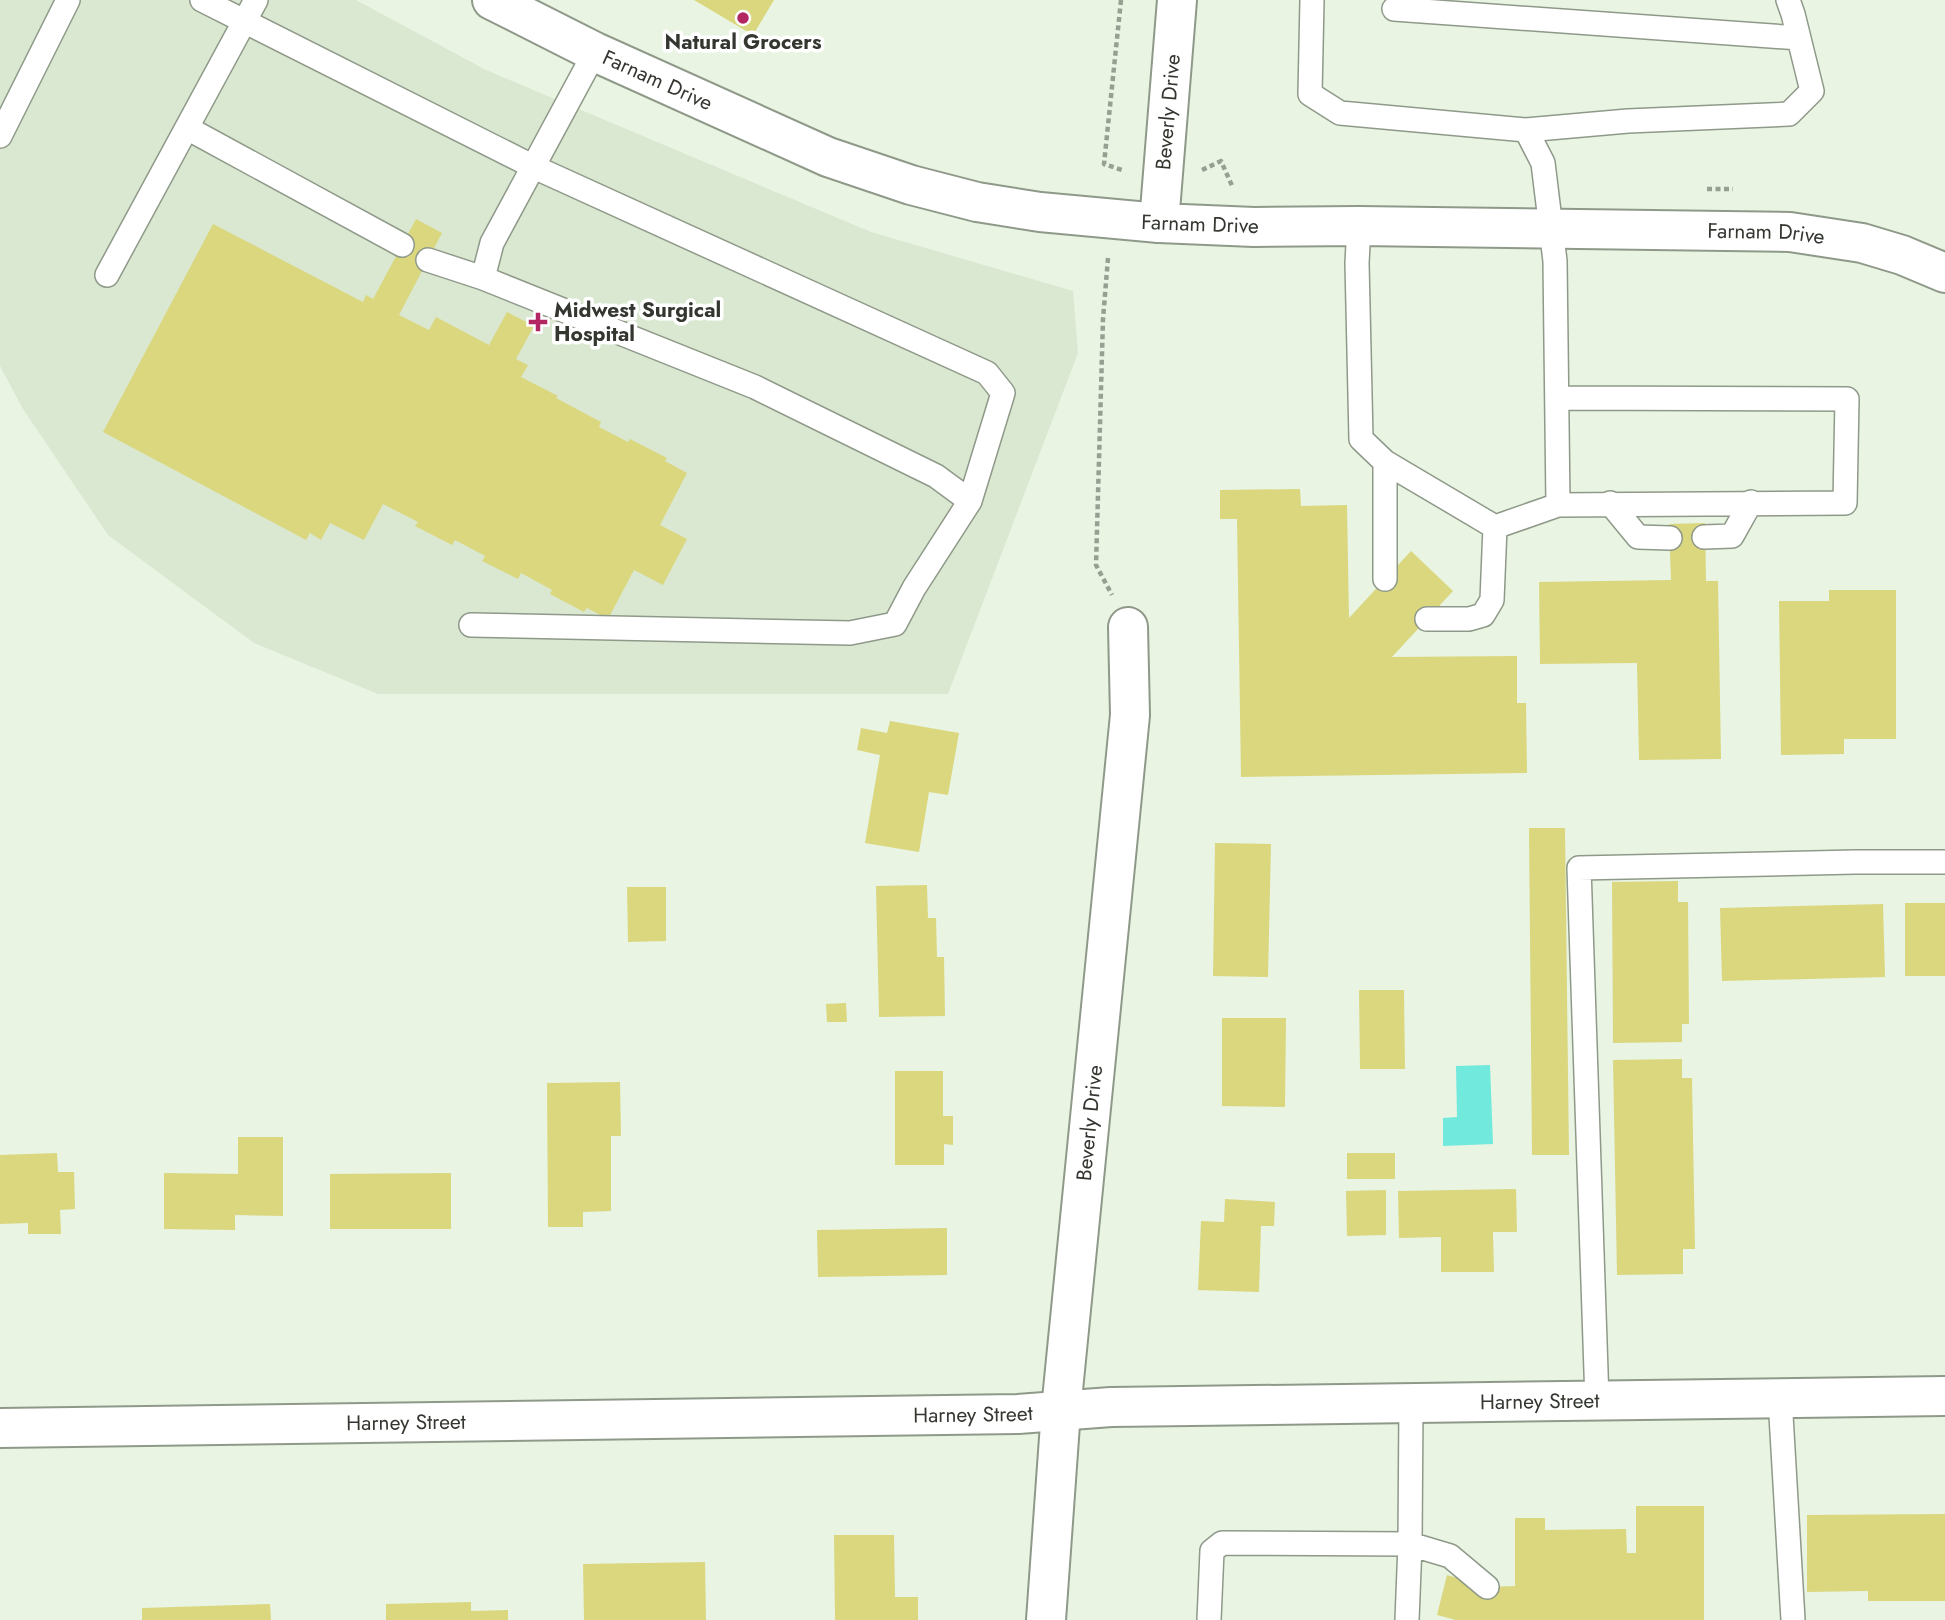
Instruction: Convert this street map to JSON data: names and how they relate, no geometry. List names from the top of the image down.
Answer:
{
  "streets": {
    "street": ["Farnam Drive", "Beverly Drive", "Harney Street"]
  },
  "crossings": [
    ["Farnam Drive", "Beverly Drive"],
    ["Beverly Drive", "Harney Street"]
  ],
  "places": {
    "other": ["Natural Grocers"],
    "health": ["Midwest Surgical Hospital"]
  }
}
